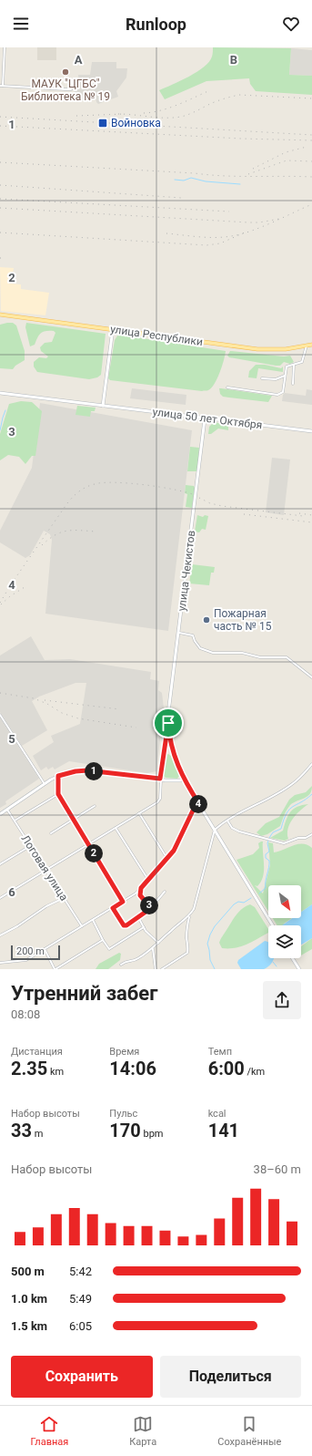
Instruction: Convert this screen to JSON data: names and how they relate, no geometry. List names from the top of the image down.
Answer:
{
  "streets": {
    "main road": ["улица Республики", "улица 50 лет Октября", "улица Чекистов"],
    "street": ["Логовая улица"]
  },
  "crossings": [
    ["улица 50 лет Октября", "улица Чекистов"]
  ],
  "places": {
    "other": ["МАУК \"ЦГБС\" Библиотека № 19", "Пожарная часть № 15"],
    "transit": ["Войновка"]
  },
  "scale_bar": "200 m",
  "north": "bottom right",
  "page": {
    "header": "Runloop",
    "pins": [
      "1",
      "4",
      "2",
      "3"
    ],
    "scale": "200 m",
    "heading": ["Утренний забег", "08:08"],
    "stats": [
      ["Дистанция", "2.35 km"],
      ["Время", "14:06"],
      ["Темп", "6:00 /km"],
      ["Набор высоты", "33 m"],
      ["Пульс", "170 bpm"],
      ["kcal", "141"]
    ],
    "chart": ["Набор высоты", "38–60 m"],
    "list": [
      {
        "name": "500 m",
        "note": "5:42"
      },
      {
        "name": "1.0 km",
        "note": "5:49"
      },
      {
        "name": "1.5 km",
        "note": "6:05"
      }
    ],
    "buttons": ["Сохранить", "Поделиться"],
    "tabs": ["Главная", "Карта", "Сохранённые"]
  },
  "grid": {
    "columns": ["A", "B"],
    "rows": [
      "1",
      "2",
      "3",
      "4",
      "5",
      "6"
    ]
  }
}
